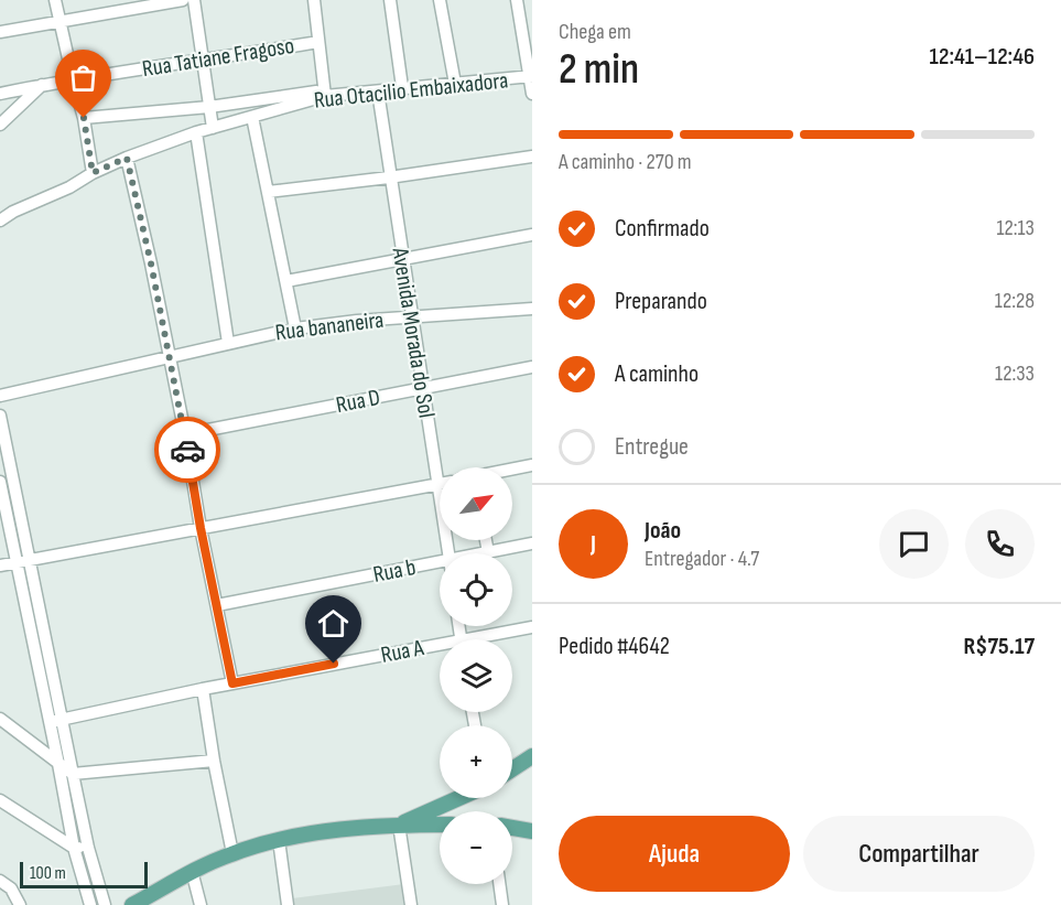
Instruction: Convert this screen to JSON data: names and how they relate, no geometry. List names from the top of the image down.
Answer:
{
  "streets": {
    "street": [
      "Rua Tatiane Fragoso",
      "Rua Otacilio Embaixadora",
      "Rua bananeira",
      "Avenida Morada do Sol",
      "Rua D",
      "Rua b",
      "Rua A"
    ]
  },
  "crossings": [
    ["Rua Otacilio Embaixadora", "Avenida Morada do Sol"],
    ["Rua bananeira", "Avenida Morada do Sol"],
    ["Avenida Morada do Sol", "Rua D"]
  ],
  "scale_bar": "100 m",
  "north": "top right",
  "page": {
    "heading": ["2 min", "Chega em", "12:41–12:46"],
    "panel": [
      "João",
      "Entregador · 4.7",
      "Pedido #4642",
      "R$75.17"
    ],
    "bar": "A caminho · 270 m",
    "list": [
      ["Confirmado", "12:13"],
      ["Preparando", "12:28"],
      ["A caminho", "12:33"],
      "Entregue"
    ],
    "map_buttons": ["+", "−"],
    "round": "J",
    "buttons": ["Ajuda", "Compartilhar"],
    "scale": "100 m"
  }
}
